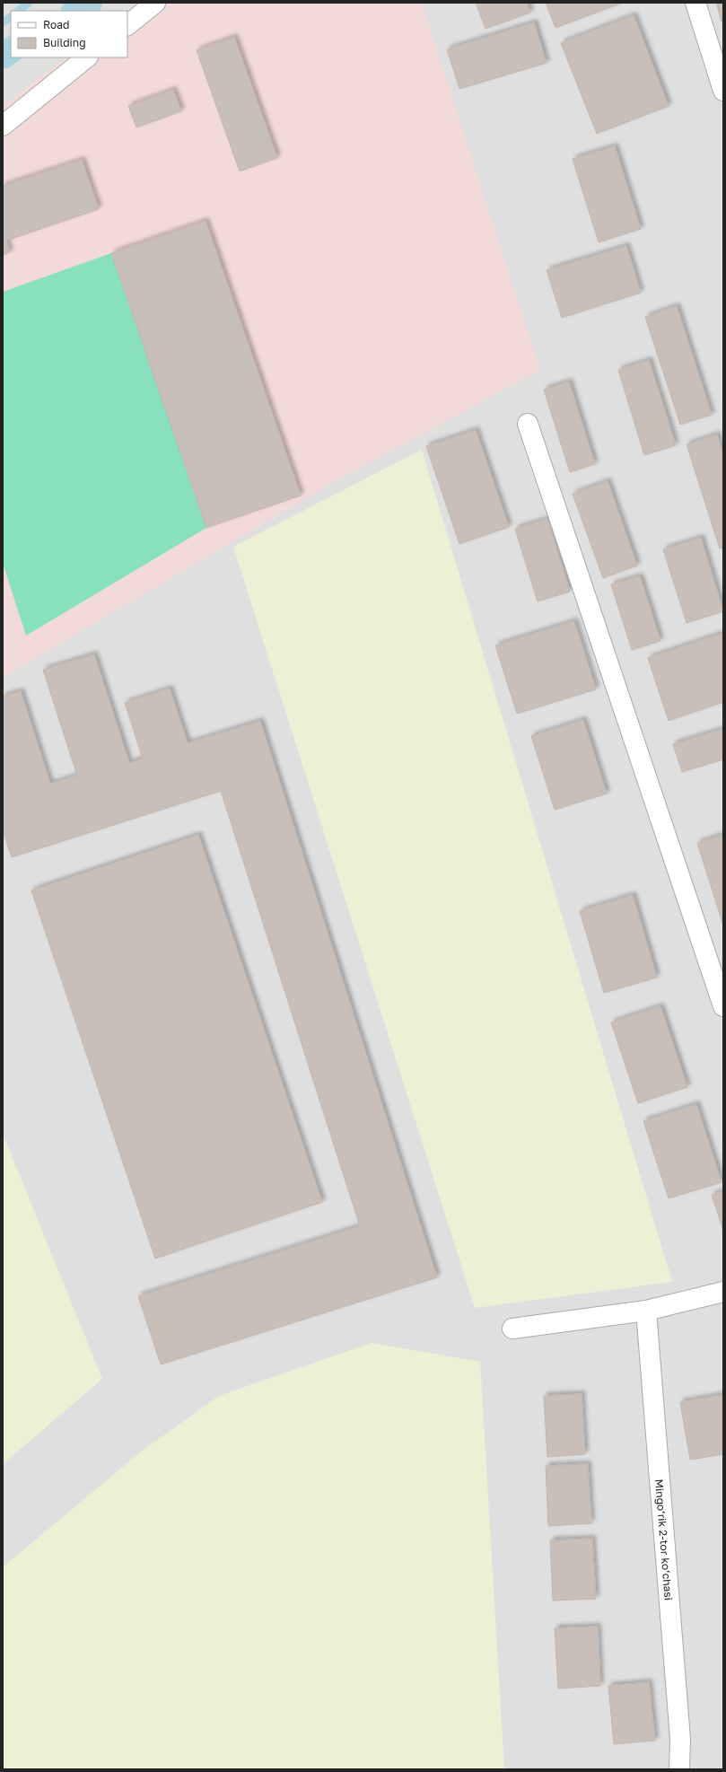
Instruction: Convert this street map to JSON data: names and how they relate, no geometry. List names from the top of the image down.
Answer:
{
  "streets": {
    "street": ["Mingo‘rik 2-tor ko‘chasi"]
  },
  "legend": ["Road", "Building"]
}
